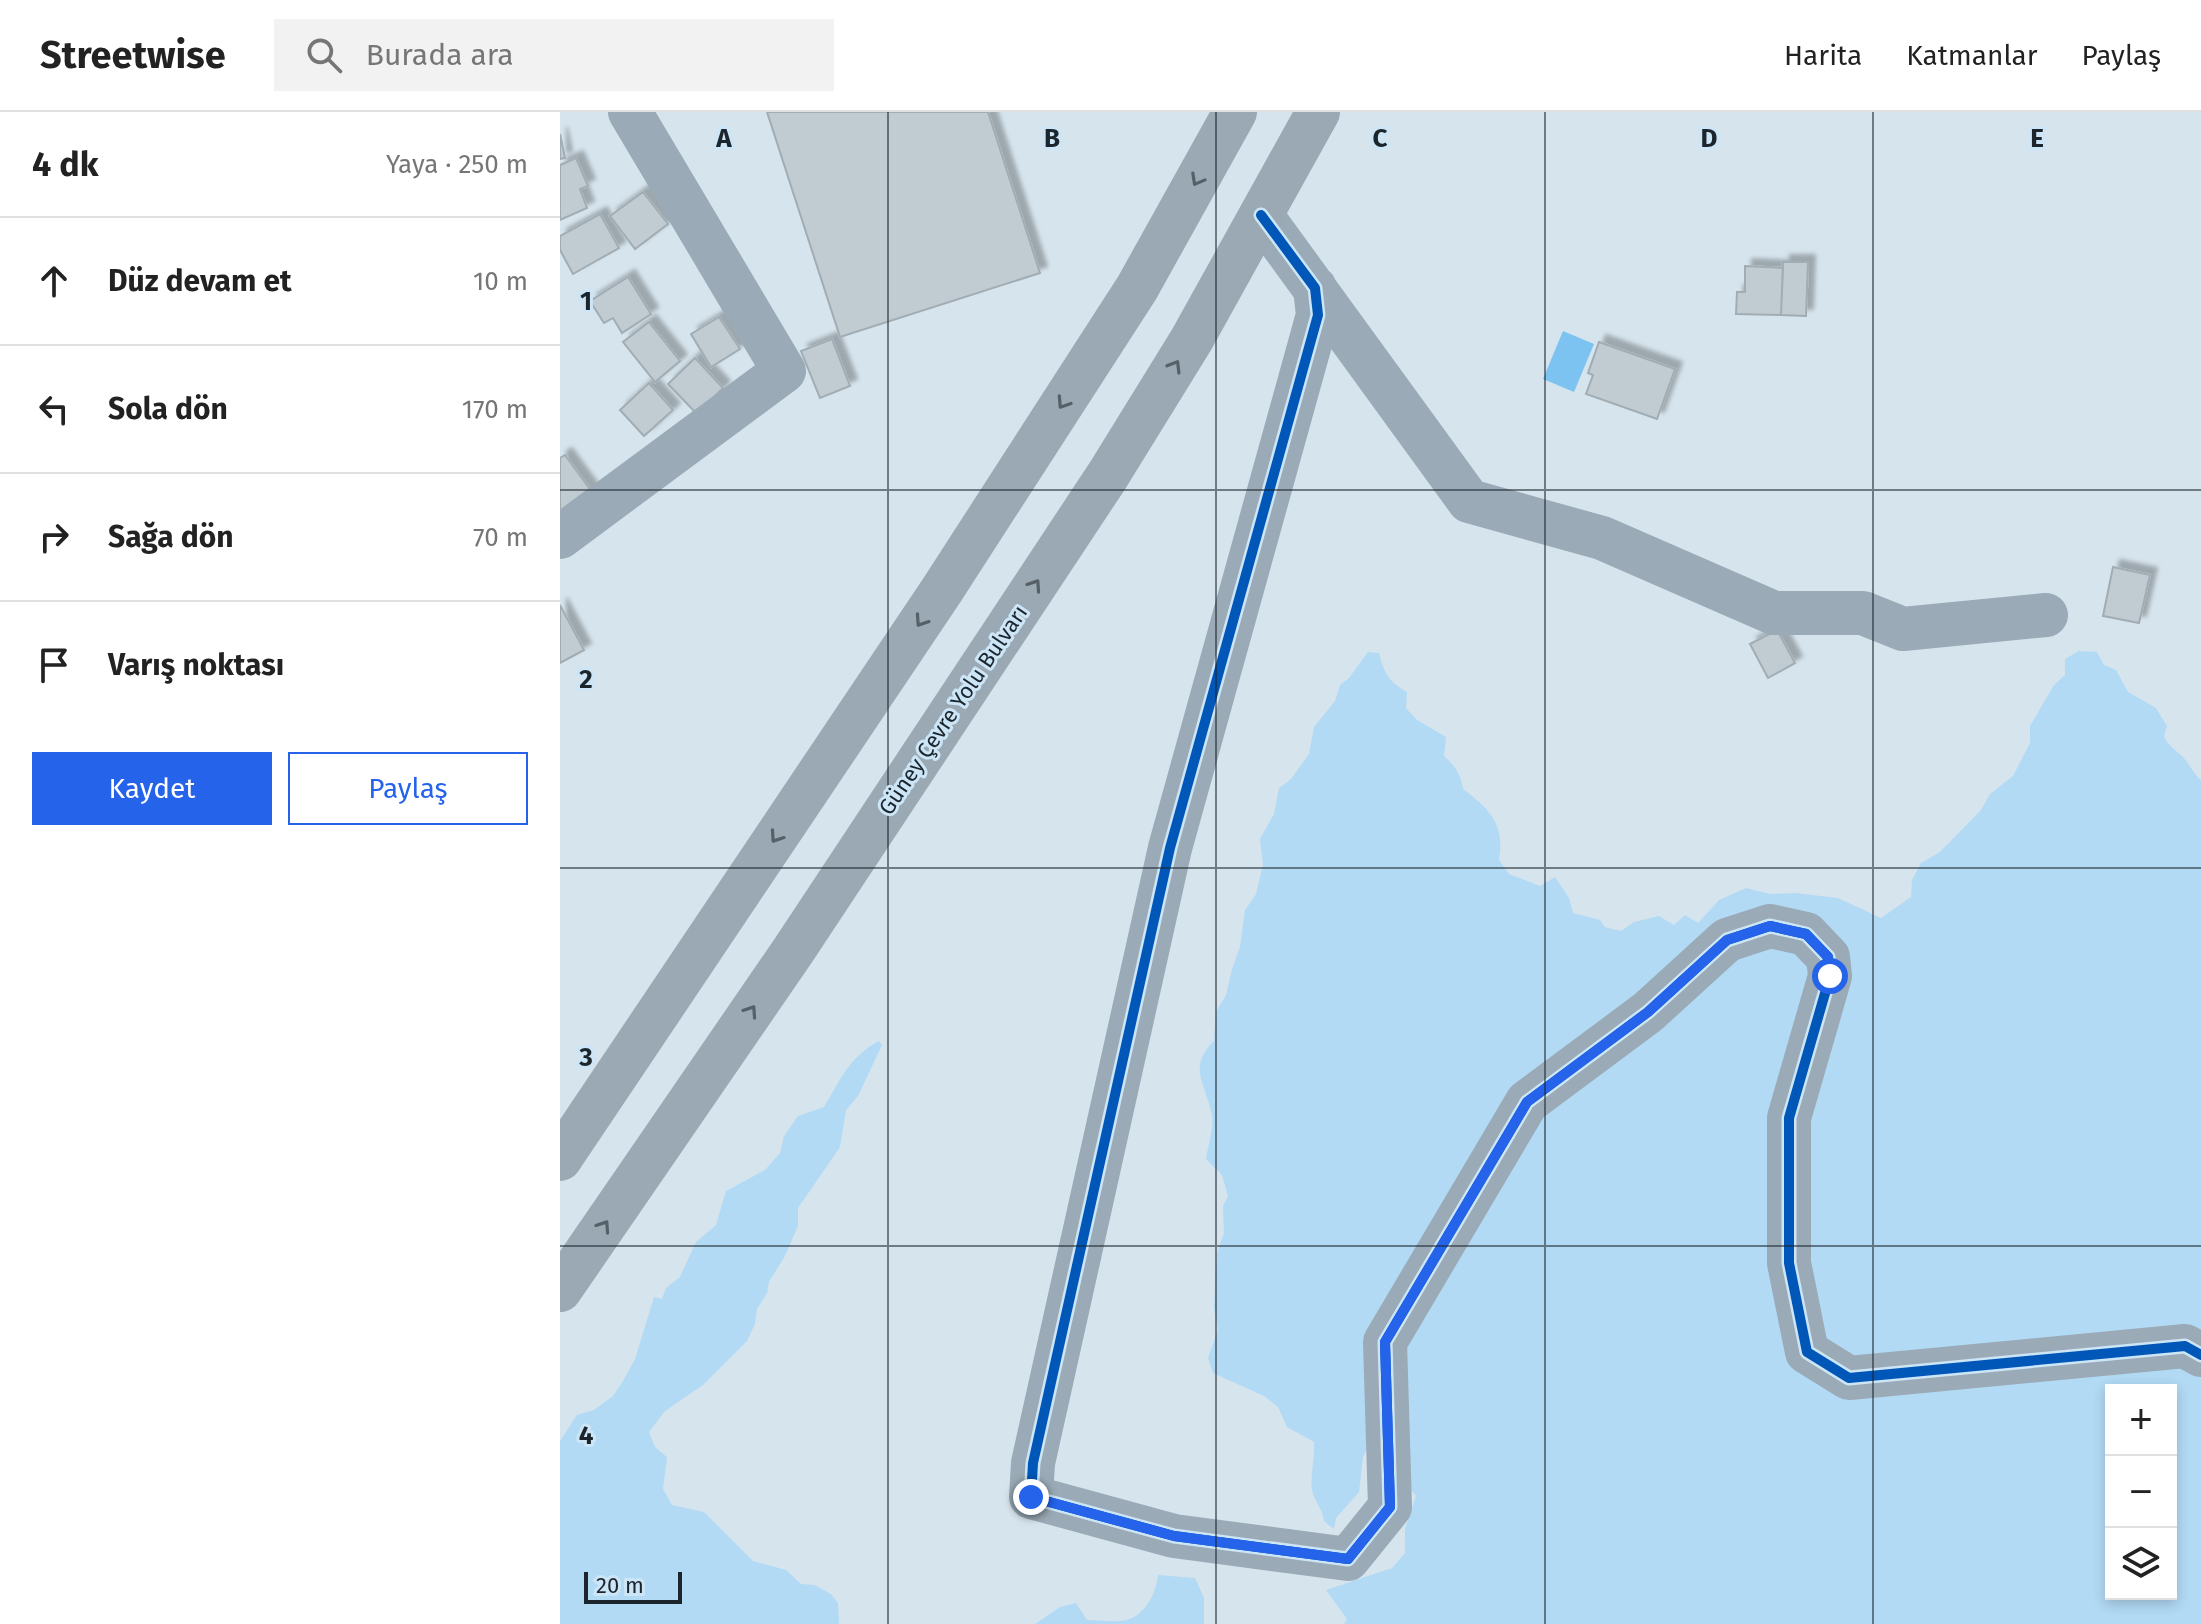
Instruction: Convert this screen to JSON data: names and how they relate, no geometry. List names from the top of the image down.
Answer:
{
  "streets": {
    "highway": ["Güney Çevre Yolu Bulvarı"]
  },
  "scale_bar": "20 m",
  "page": {
    "header": "Streetwise",
    "search": "Burada ara",
    "nav": ["Harita", "Katmanlar", "Paylaş"],
    "heading": ["4 dk", "Yaya · 250 m"],
    "list": [
      ["Düz devam et", "10 m"],
      ["Sola dön", "170 m"],
      ["Sağa dön", "70 m"],
      "Varış noktası"
    ],
    "buttons": ["Kaydet", "Paylaş"],
    "map_buttons": ["+", "−"],
    "scale": "20 m"
  },
  "grid": {
    "columns": [
      "A",
      "B",
      "C",
      "D",
      "E"
    ],
    "rows": [
      "1",
      "2",
      "3",
      "4"
    ]
  }
}
